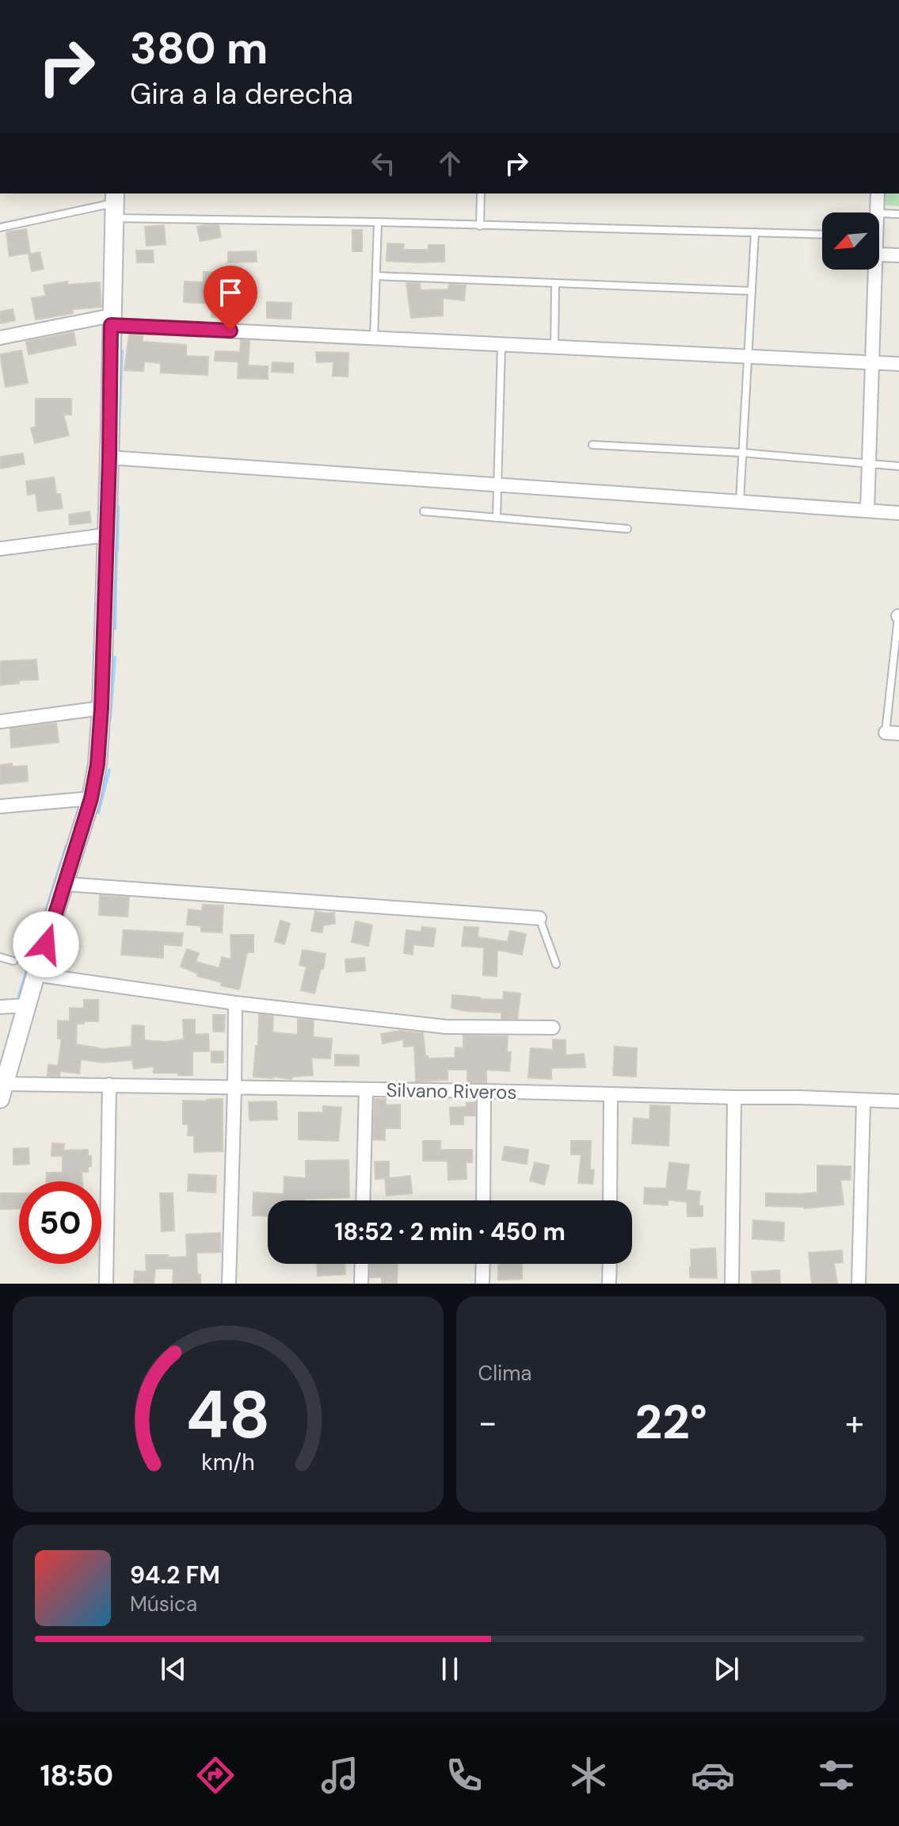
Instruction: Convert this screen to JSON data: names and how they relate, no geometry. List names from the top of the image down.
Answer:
{
  "streets": {
    "street": ["Silvano Riveros"]
  },
  "north": "bottom left",
  "page": {
    "turn": ["380 m", "Gira a la derecha"],
    "limit": "50",
    "trip": "18:52 · 2 min · 450 m",
    "tile": "Clima",
    "heat": ["−", "22°", "+"],
    "song": ["94.2 FM", "Música"],
    "tabs": "18:50",
    "gauge": ["48", "km/h"]
  }
}
